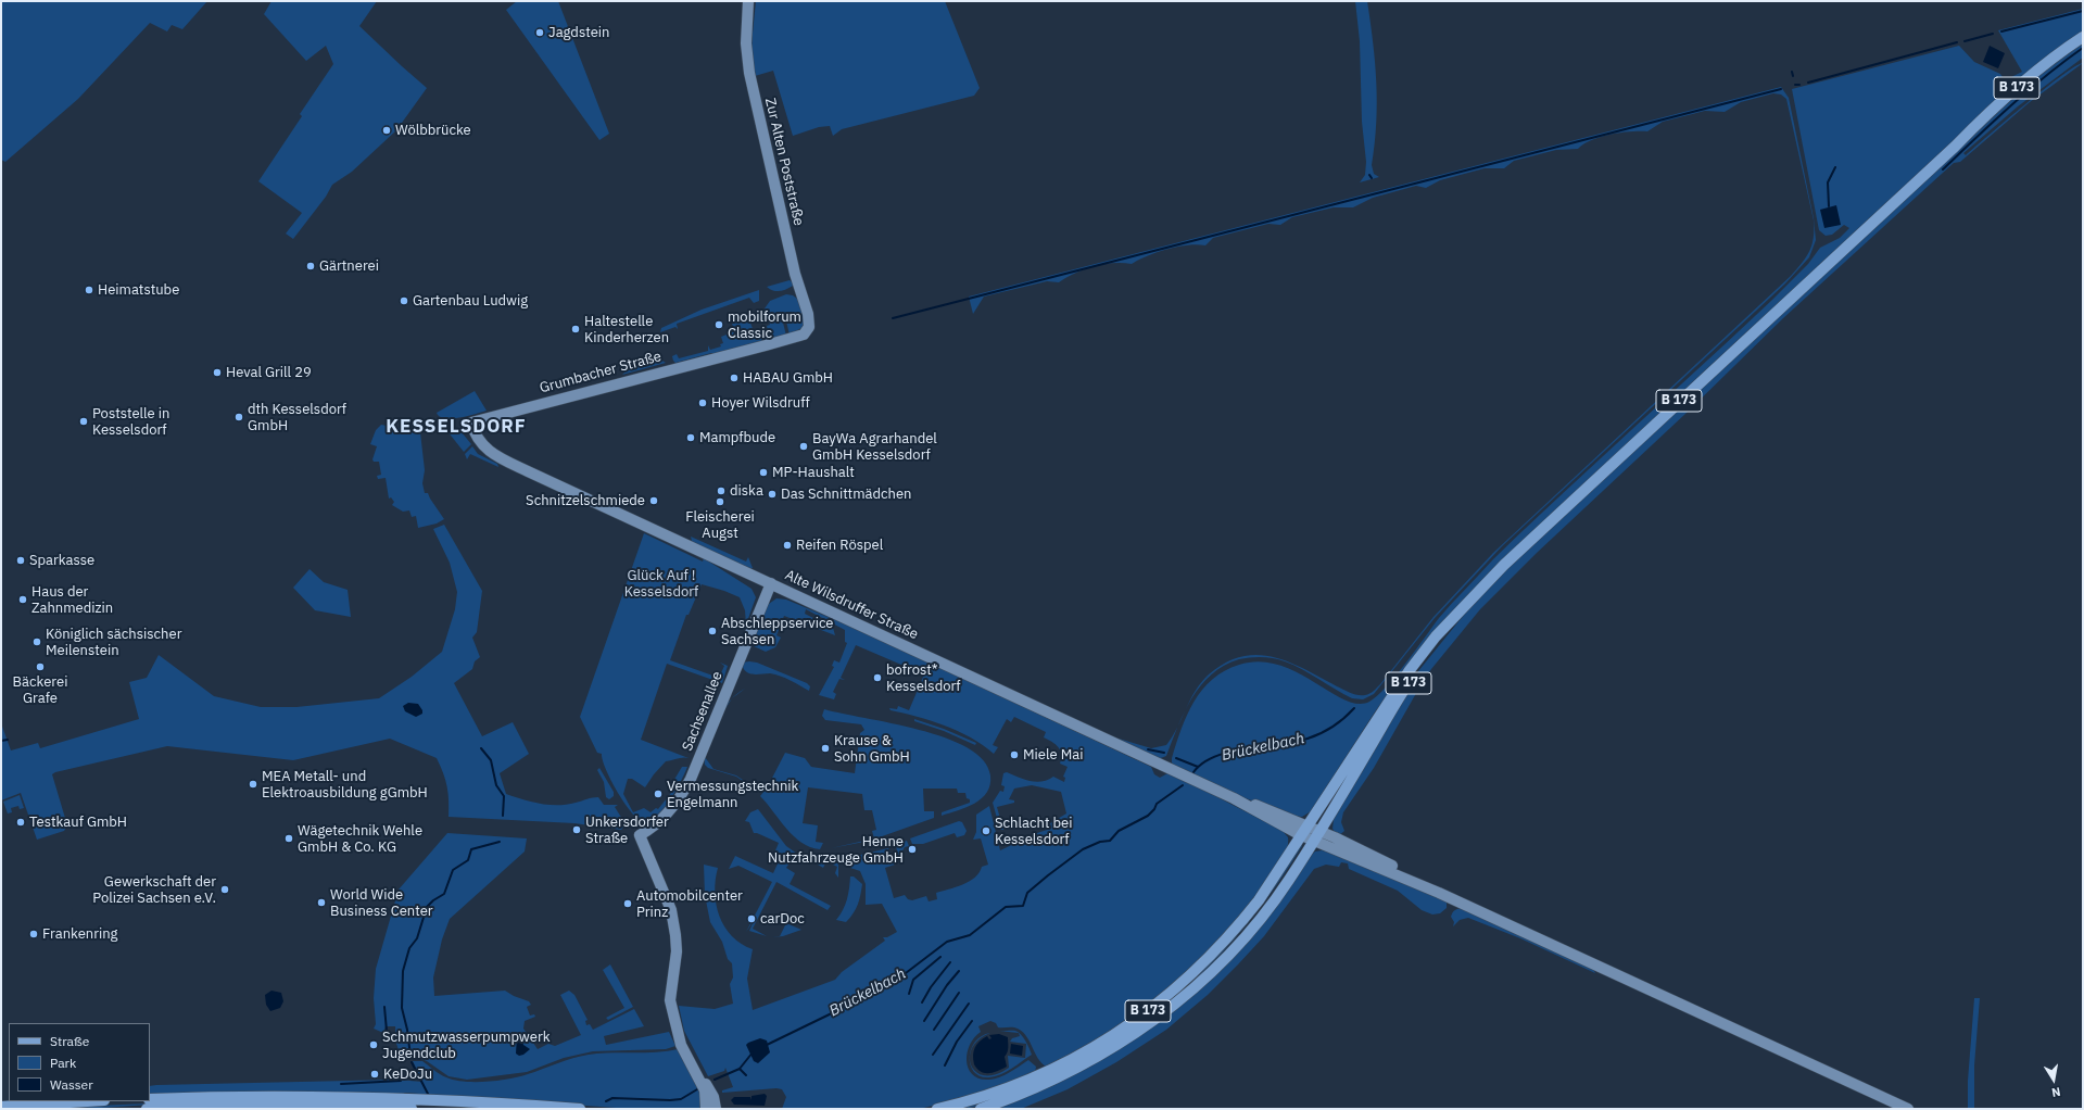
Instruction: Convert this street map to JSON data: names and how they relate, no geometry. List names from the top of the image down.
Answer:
{
  "streets": {
    "main road": ["B 173"],
    "street": [
      "Zur Alten Poststraße",
      "Grumbacher Straße",
      "Alte Wilsdruffer Straße",
      "Sachsenallee"
    ]
  },
  "crossings": [
    ["B 173", "Alte Wilsdruffer Straße"],
    ["Zur Alten Poststraße", "Grumbacher Straße"],
    ["Grumbacher Straße", "Alte Wilsdruffer Straße"],
    ["Alte Wilsdruffer Straße", "Sachsenallee"]
  ],
  "districts": ["KESSELSDORF"],
  "water": ["Brückelbach"],
  "parks": ["Glück Auf ! Kesselsdorf"],
  "places": [
    "Jagdstein",
    "Wölbbrücke",
    "Gärtnerei",
    "Heimatstube",
    "Gartenbau Ludwig",
    "mobilforum Classic",
    "Haltestelle Kinderherzen",
    "Heval Grill 29",
    "HABAU GmbH",
    "Hoyer Wilsdruff",
    "dth Kesselsdorf GmbH",
    "Poststelle in Kesselsdorf",
    "Mampfbude",
    "BayWa Agrarhandel GmbH Kesselsdorf",
    "MP-Haushalt",
    "diska",
    "Das Schnittmädchen",
    "Schnitzelschmiede",
    "Fleischerei Augst",
    "Reifen Röspel",
    "Sparkasse",
    "Haus der Zahnmedizin",
    "Abschleppservice Sachsen",
    "Königlich sächsischer Meilenstein",
    "Bäckerei Grafe",
    "bofrost* Kesselsdorf",
    "Krause & Sohn GmbH",
    "Miele Mai",
    "MEA Metall- und Elektroausbildung gGmbH",
    "Vermessungstechnik Engelmann",
    "Testkauf GmbH",
    "Unkersdorfer Straße",
    "Schlacht bei Kesselsdorf",
    "Wägetechnik Wehle GmbH & Co. KG",
    "Henne Nutzfahrzeuge GmbH",
    "Gewerkschaft der Polizei Sachsen e.V.",
    "World Wide Business Center",
    "Automobilcenter Prinz",
    "carDoc",
    "Frankenring",
    "Schmutzwasserpumpwerk Jugendclub",
    "KeDoJu"
  ],
  "legend": ["Straße", "Park", "Wasser"],
  "north": "bottom"
}
